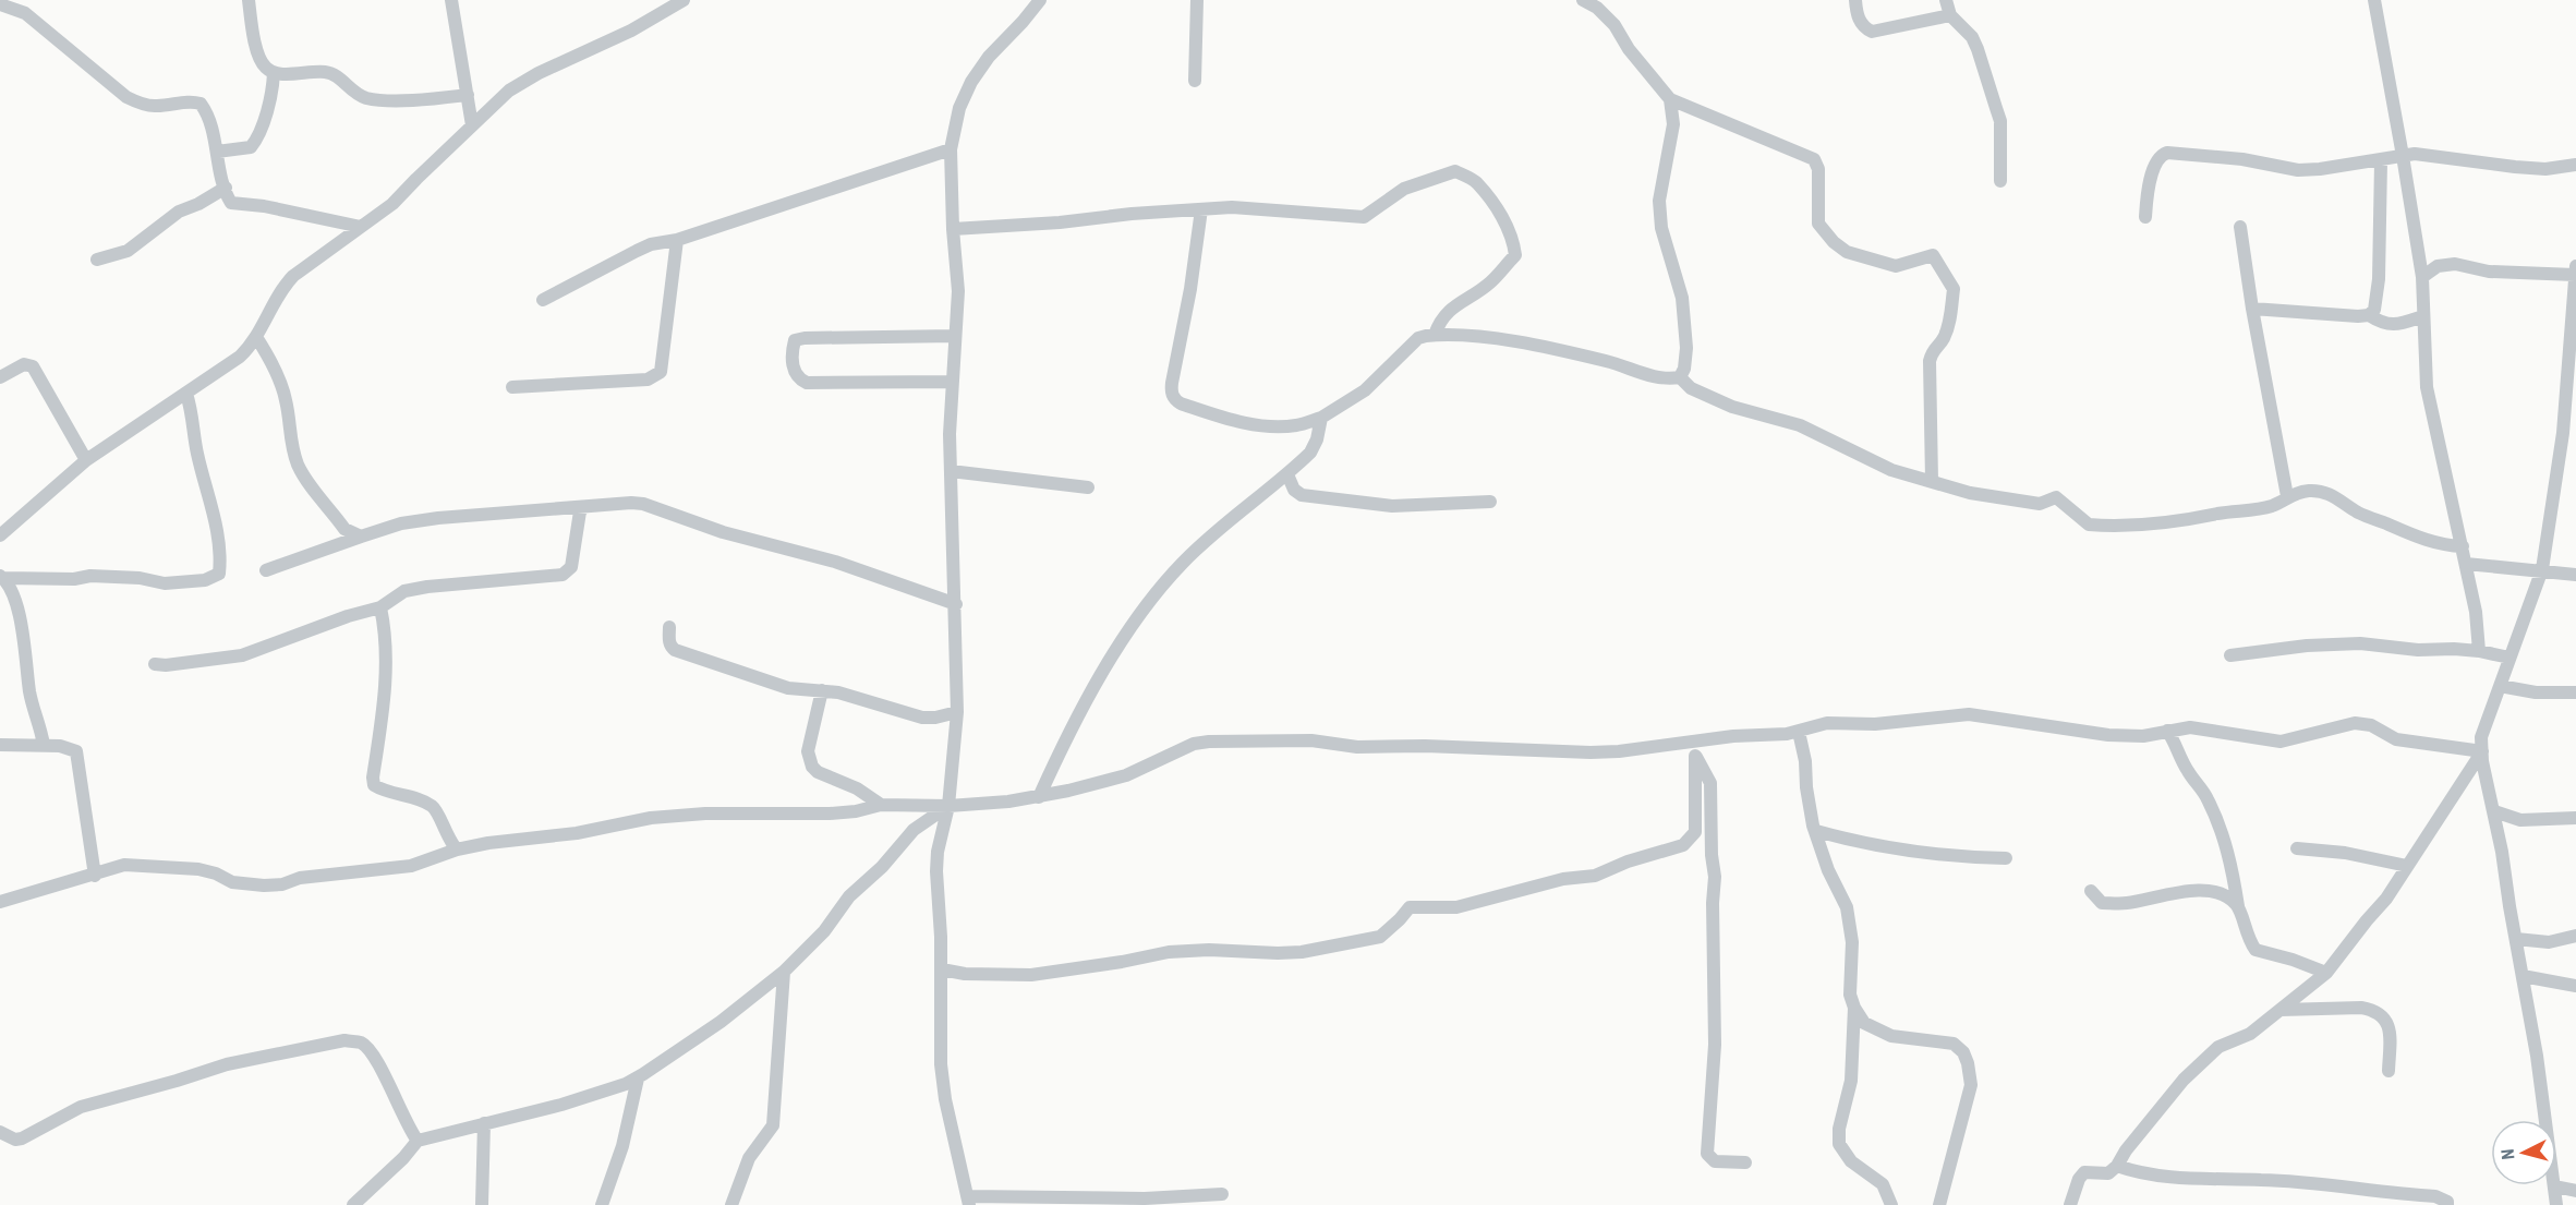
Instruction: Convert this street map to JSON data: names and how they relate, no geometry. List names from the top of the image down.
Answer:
{
  "north": "left"
}
